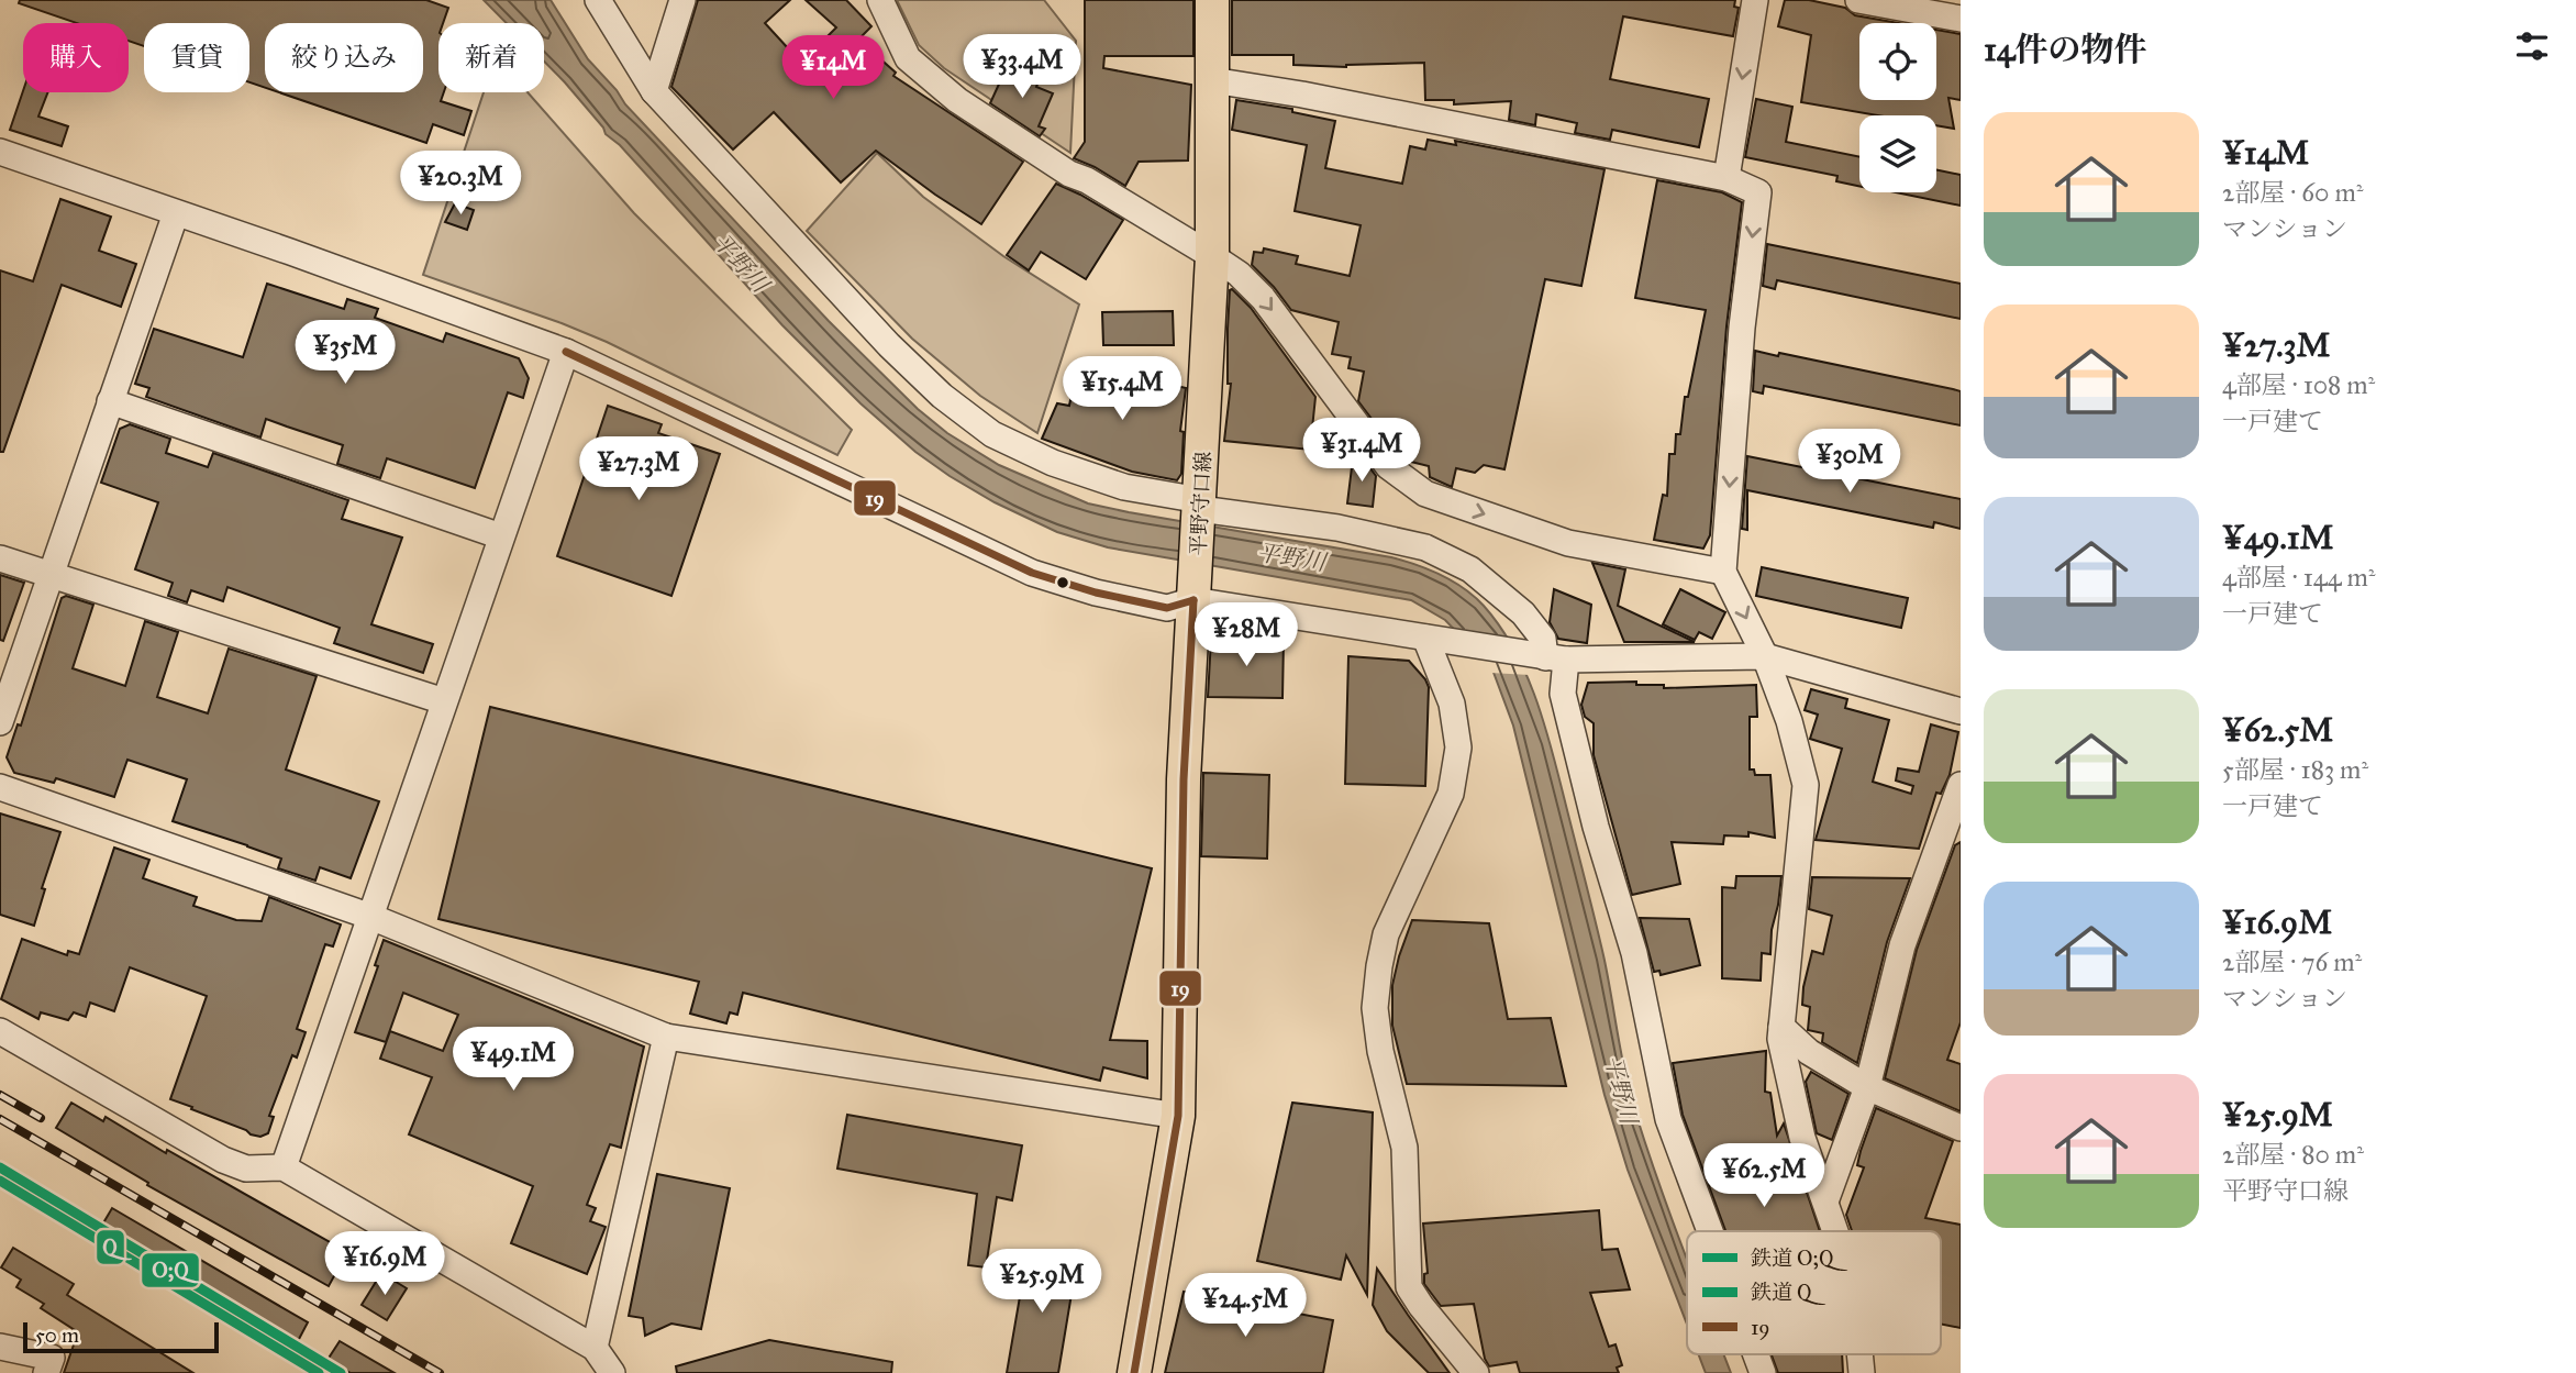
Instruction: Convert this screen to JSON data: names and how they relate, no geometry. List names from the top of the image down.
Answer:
{
  "streets": {
    "main road": ["平野守口線"]
  },
  "water": ["平野川"],
  "lines": ["transit line 19", "rail line O;Q", "rail line Q"],
  "legend": ["鉄道 O;Q", "鉄道 Q", "19"],
  "scale_bar": "50 m",
  "page": {
    "heading": "14件の物件",
    "chip": [
      "購入",
      "賃貸",
      "絞り込み",
      "新着"
    ],
    "price": [
      "¥33.4M",
      "¥14M",
      "¥20.3M",
      "¥35M",
      "¥15.4M",
      "¥31.4M",
      "¥30M",
      "¥27.3M",
      "¥28M",
      "¥49.1M",
      "¥62.5M",
      "¥16.9M",
      "¥25.9M",
      "¥24.5M"
    ],
    "list": [
      {
        "name": "¥14M",
        "note": "2部屋 · 60 m² · マンション"
      },
      {
        "name": "¥27.3M",
        "note": "4部屋 · 108 m² · 一戸建て"
      },
      {
        "name": "¥49.1M",
        "note": "4部屋 · 144 m² · 一戸建て"
      },
      {
        "name": "¥62.5M",
        "note": "5部屋 · 183 m² · 一戸建て"
      },
      {
        "name": "¥16.9M",
        "note": "2部屋 · 76 m² · マンション"
      },
      {
        "name": "¥25.9M",
        "note": "2部屋 · 80 m² · 平野守口線"
      }
    ],
    "scale": "50 m"
  }
}
